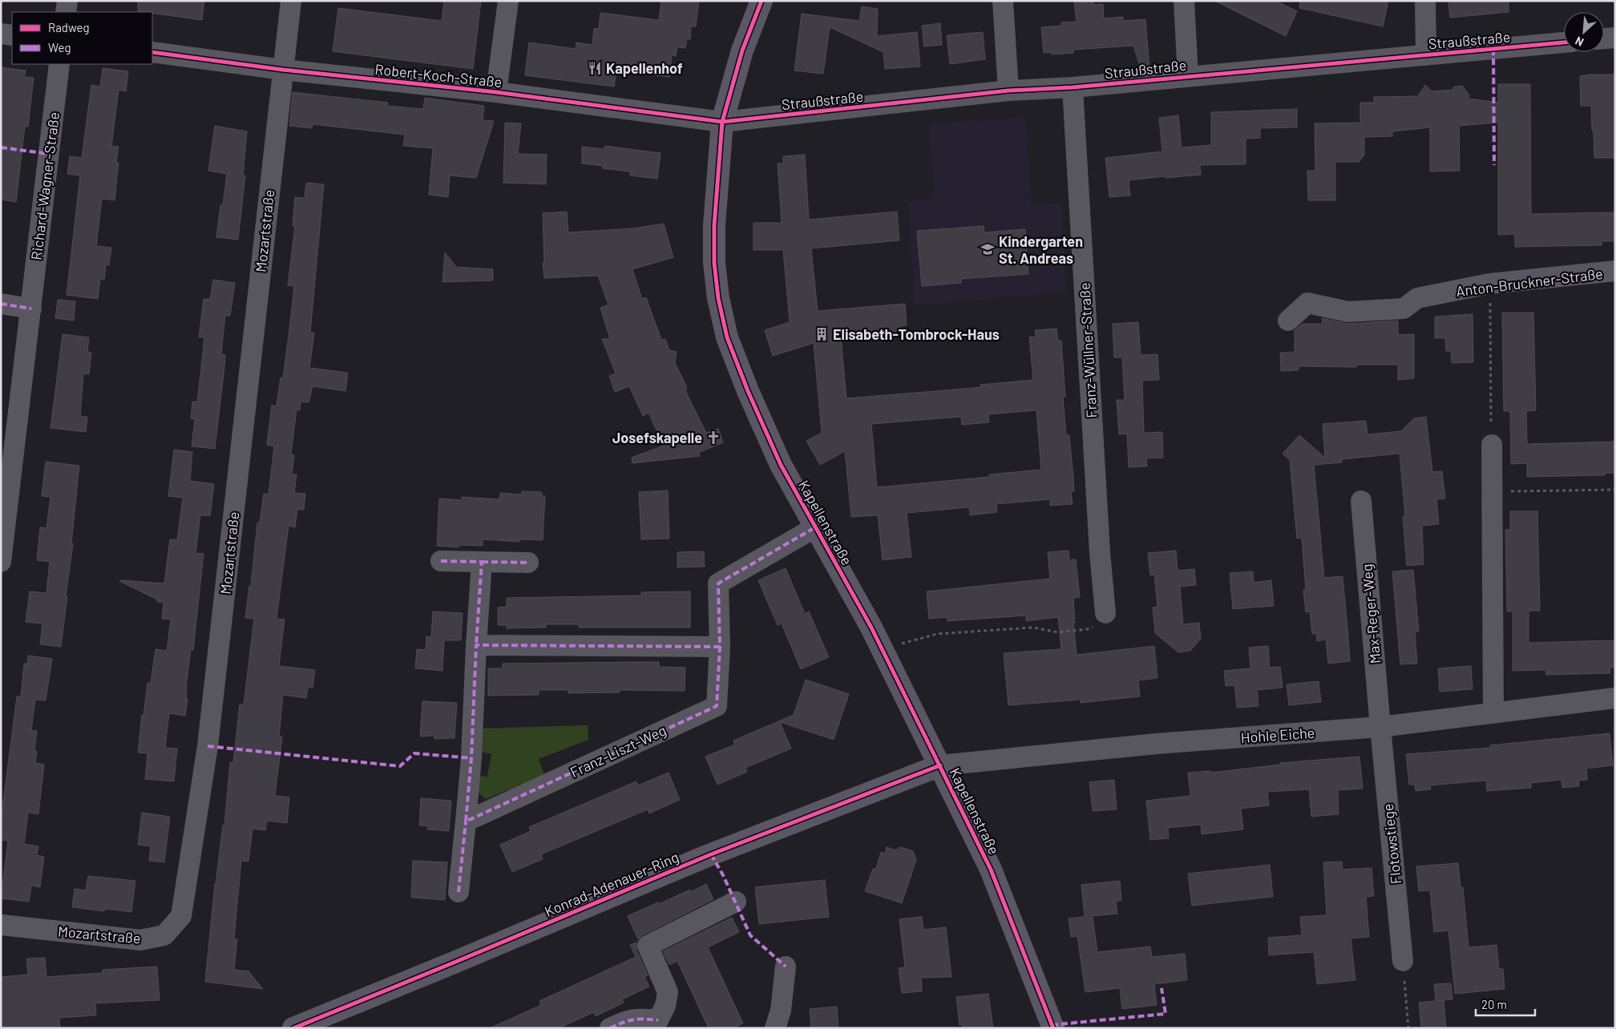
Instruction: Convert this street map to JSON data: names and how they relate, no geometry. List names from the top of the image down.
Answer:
{
  "streets": {
    "main road": ["Kapellenstraße", "Konrad-Adenauer-Ring"],
    "street": [
      "Straußstraße",
      "Robert-Koch-Straße",
      "Richard-Wagner-Straße",
      "Mozartstraße",
      "Anton-Bruckner-Straße",
      "Franz-Wüllner-Straße",
      "Max-Reger-Weg",
      "Hohle Eiche",
      "Franz-Liszt-Weg",
      "Flotowstiege"
    ]
  },
  "crossings": [
    ["Straußstraße", "Robert-Koch-Straße"],
    ["Straußstraße", "Franz-Wüllner-Straße"],
    ["Straußstraße", "Kapellenstraße"],
    ["Robert-Koch-Straße", "Mozartstraße"],
    ["Robert-Koch-Straße", "Kapellenstraße"],
    ["Kapellenstraße", "Hohle Eiche"],
    ["Kapellenstraße", "Franz-Liszt-Weg"],
    ["Kapellenstraße", "Konrad-Adenauer-Ring"],
    ["Max-Reger-Weg", "Hohle Eiche"],
    ["Max-Reger-Weg", "Flotowstiege"],
    ["Hohle Eiche", "Flotowstiege"],
    ["Hohle Eiche", "Konrad-Adenauer-Ring"]
  ],
  "places": {
    "restaurant": ["Kapellenhof"],
    "school or university": ["Kindergarten St. Andreas"],
    "building": ["Elisabeth-Tombrock-Haus"],
    "church": ["Josefskapelle"]
  },
  "legend": ["Radweg", "Weg"],
  "scale_bar": "20 m",
  "north": "bottom left"
}
